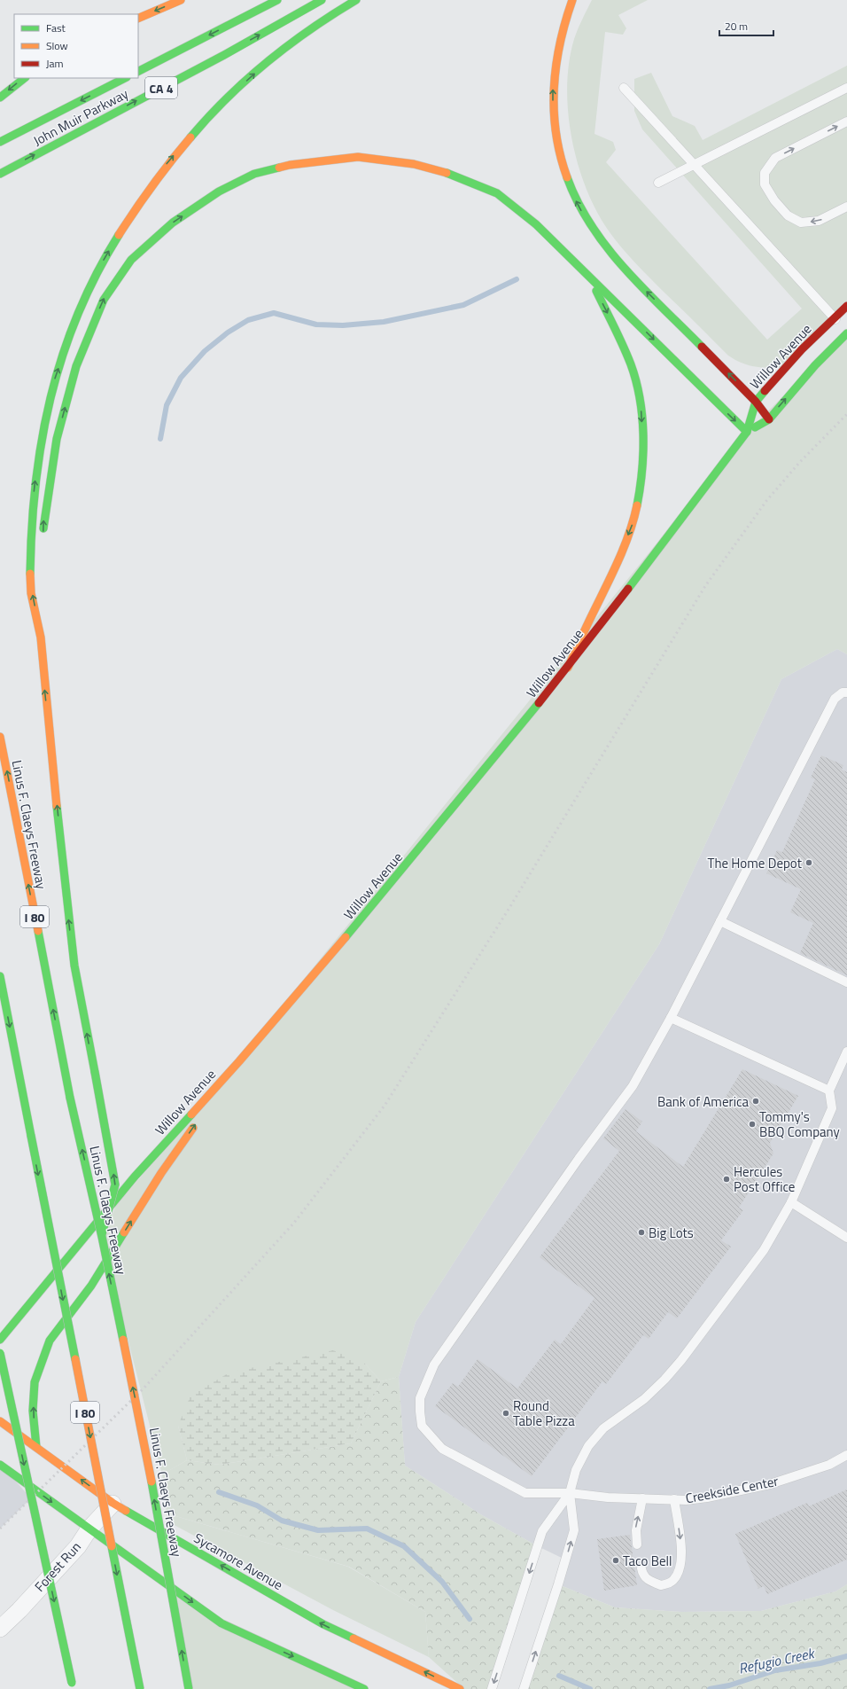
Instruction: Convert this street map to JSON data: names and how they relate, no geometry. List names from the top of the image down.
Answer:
{
  "streets": {
    "main road": [
      "CA 4",
      "John Muir Parkway",
      "Willow Avenue",
      "Linus F. Claeys Freeway",
      "I 80",
      "Sycamore Avenue"
    ],
    "street": ["Forest Run"],
    "lane": ["Creekside Center"]
  },
  "crossings": [
    ["Sycamore Avenue", "Forest Run"]
  ],
  "water": ["Refugio Creek"],
  "places": [
    "The Home Depot",
    "Bank of America",
    "Tommy's BBQ Company",
    "Hercules Post Office",
    "Big Lots",
    "Round Table Pizza",
    "Taco Bell"
  ],
  "legend": ["Fast", "Slow", "Jam"],
  "scale_bar": "20 m"
}
